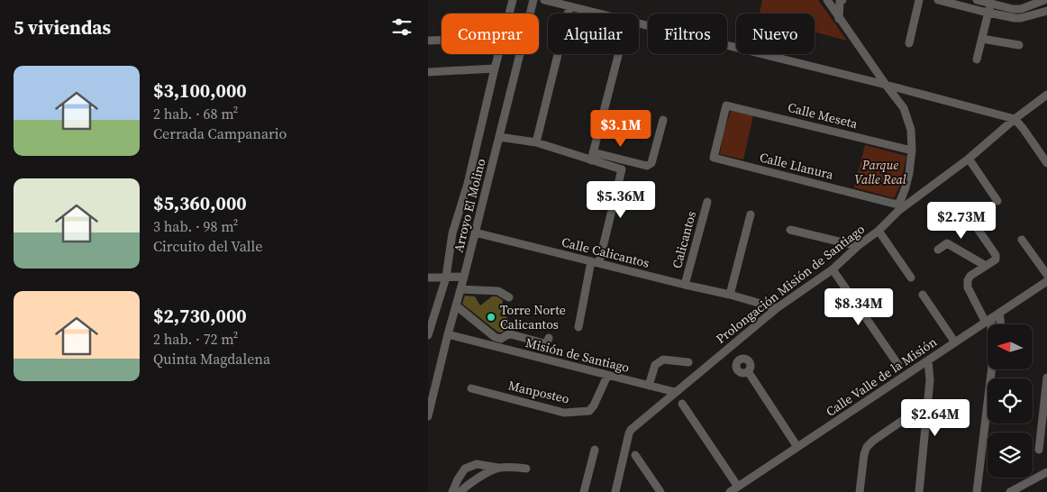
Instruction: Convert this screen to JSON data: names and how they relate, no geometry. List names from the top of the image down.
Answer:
{
  "streets": {
    "street": [
      "Calle Meseta",
      "Calle Llanura",
      "Arroyo El Molino",
      "Calicantos",
      "Calle Calicantos",
      "Prolongación Misión de Santiago",
      "Misión de Santiago",
      "Calle Valle de la Misión",
      "Manposteo"
    ]
  },
  "crossings": [
    ["Calle Meseta", "Calle Llanura"],
    ["Calle Llanura", "Prolongación Misión de Santiago"],
    ["Arroyo El Molino", "Calle Calicantos"],
    ["Arroyo El Molino", "Misión de Santiago"],
    ["Calicantos", "Calle Calicantos"],
    ["Calle Calicantos", "Prolongación Misión de Santiago"],
    ["Prolongación Misión de Santiago", "Misión de Santiago"],
    ["Misión de Santiago", "Manposteo"]
  ],
  "parks": ["Parque Valle Real"],
  "places": ["Torre Norte Calicantos"],
  "north": "left",
  "page": {
    "heading": "5 viviendas",
    "chip": [
      "Comprar",
      "Alquilar",
      "Filtros",
      "Nuevo"
    ],
    "list": [
      {
        "name": "$3,100,000",
        "note": "2 hab. · 68 m² · Cerrada Campanario"
      },
      {
        "name": "$5,360,000",
        "note": "3 hab. · 98 m² · Circuito del Valle"
      },
      {
        "name": "$2,730,000",
        "note": "2 hab. · 72 m² · Quinta Magdalena"
      }
    ],
    "price": [
      "$3.1M",
      "$5.36M",
      "$2.73M",
      "$8.34M",
      "$2.64M"
    ]
  }
}
